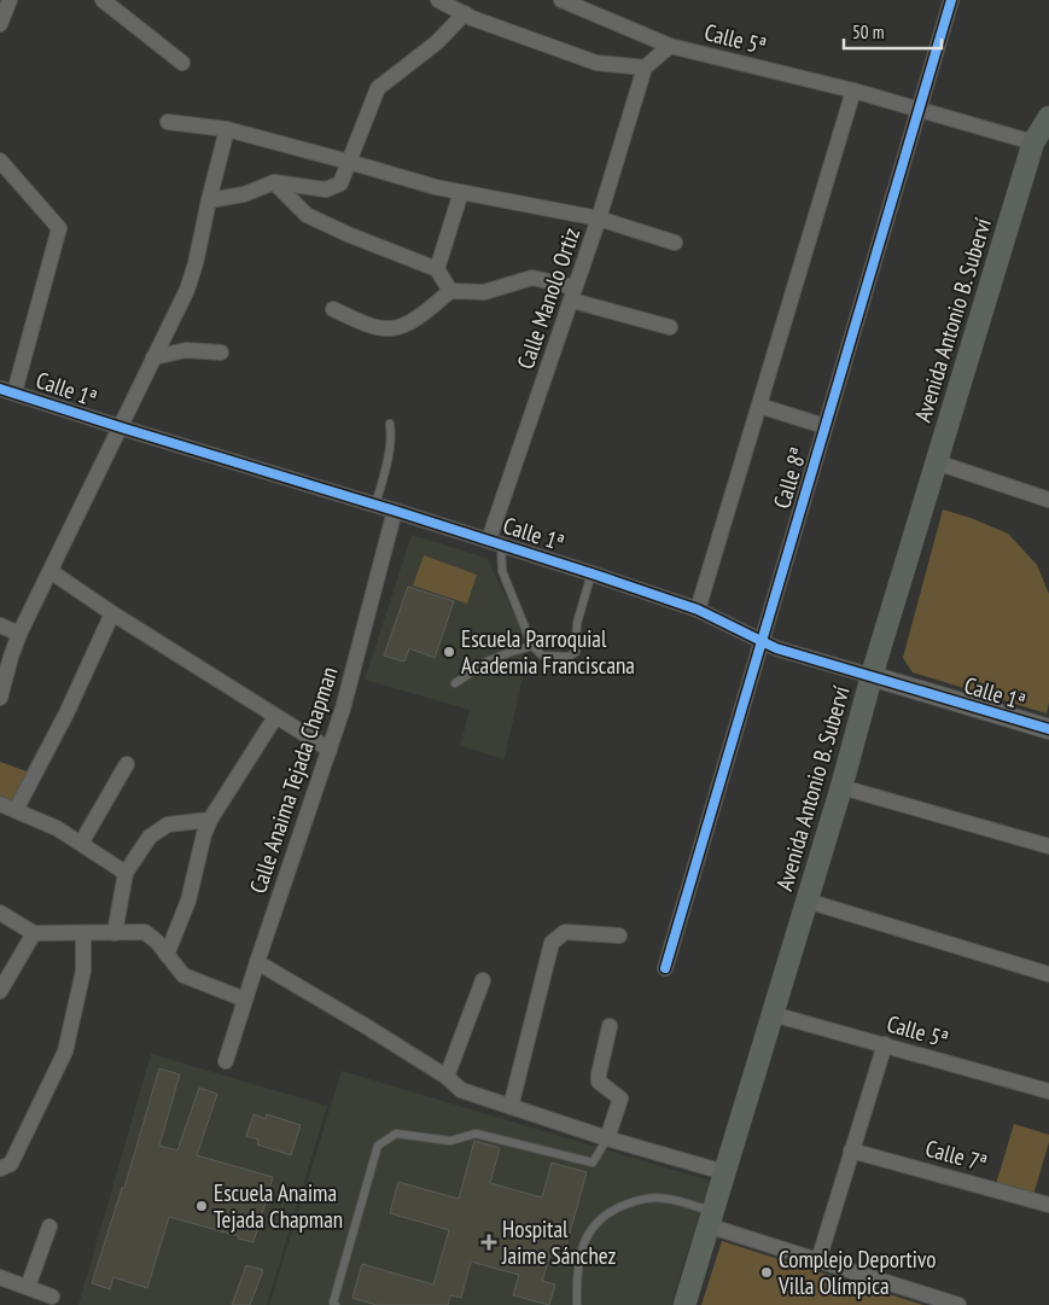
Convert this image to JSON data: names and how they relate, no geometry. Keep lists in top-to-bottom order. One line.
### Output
{"streets":{"main road":["Avenida Antonio B. Suberví"],"street":["Calle 5ª","Calle Manolo Ortiz","Calle 1ª","Calle 8ª","Calle Anaima Tejada Chapman","Calle 7ª"]},"crossings":[["Calle 5ª","Calle Manolo Ortiz"],["Calle 5ª","Avenida Antonio B. Suberví"],["Calle 5ª","Calle 8ª"],["Calle Manolo Ortiz","Calle 1ª"],["Avenida Antonio B. Suberví","Calle 1ª"],["Calle 1ª","Calle 8ª"],["Calle 1ª","Calle Anaima Tejada Chapman"]],"places":{"other":["Escuela Parroquial Academia Franciscana","Escuela Anaima Tejada Chapman","Complejo Deportivo Villa Olímpica"],"health":["Hospital Jaime Sánchez"]},"scale_bar":"50 m"}
